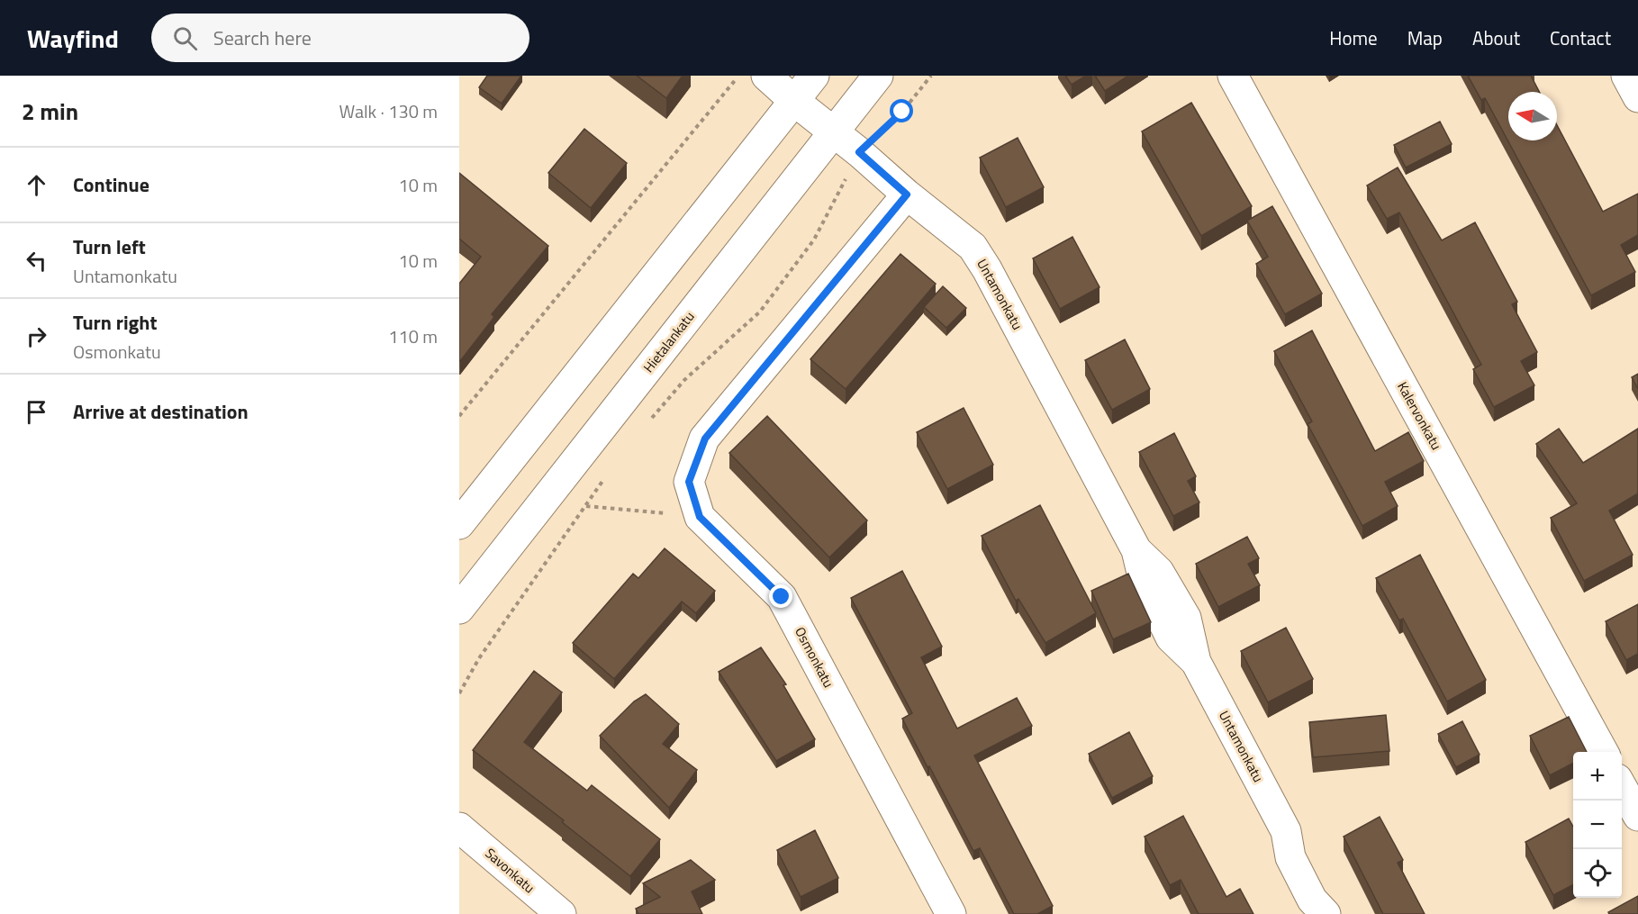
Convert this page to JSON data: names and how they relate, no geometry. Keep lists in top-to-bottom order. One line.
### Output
{"streets":{"street":["Untamonkatu","Hietalankatu","Kalervonkatu","Osmonkatu","Savonkatu"]},"crossings":[["Untamonkatu","Hietalankatu"],["Untamonkatu","Osmonkatu"]],"north":"left","page":{"header":"Wayfind","search":"Search here","nav":["Home","Map","About","Contact"],"heading":["2 min","Walk · 130 m"],"list":[["Continue","10 m"],["Turn left","Untamonkatu","10 m"],["Turn right","Osmonkatu","110 m"],"Arrive at destination"],"map_buttons":["+","−"]}}
